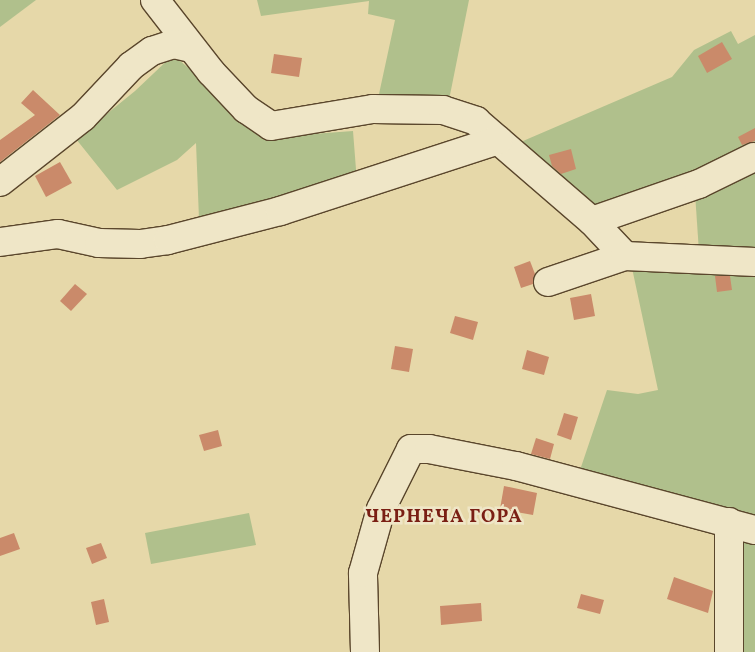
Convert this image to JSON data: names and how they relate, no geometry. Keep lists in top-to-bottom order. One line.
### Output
{"districts":["ЧЕРНЕЧА ГОРА"]}
